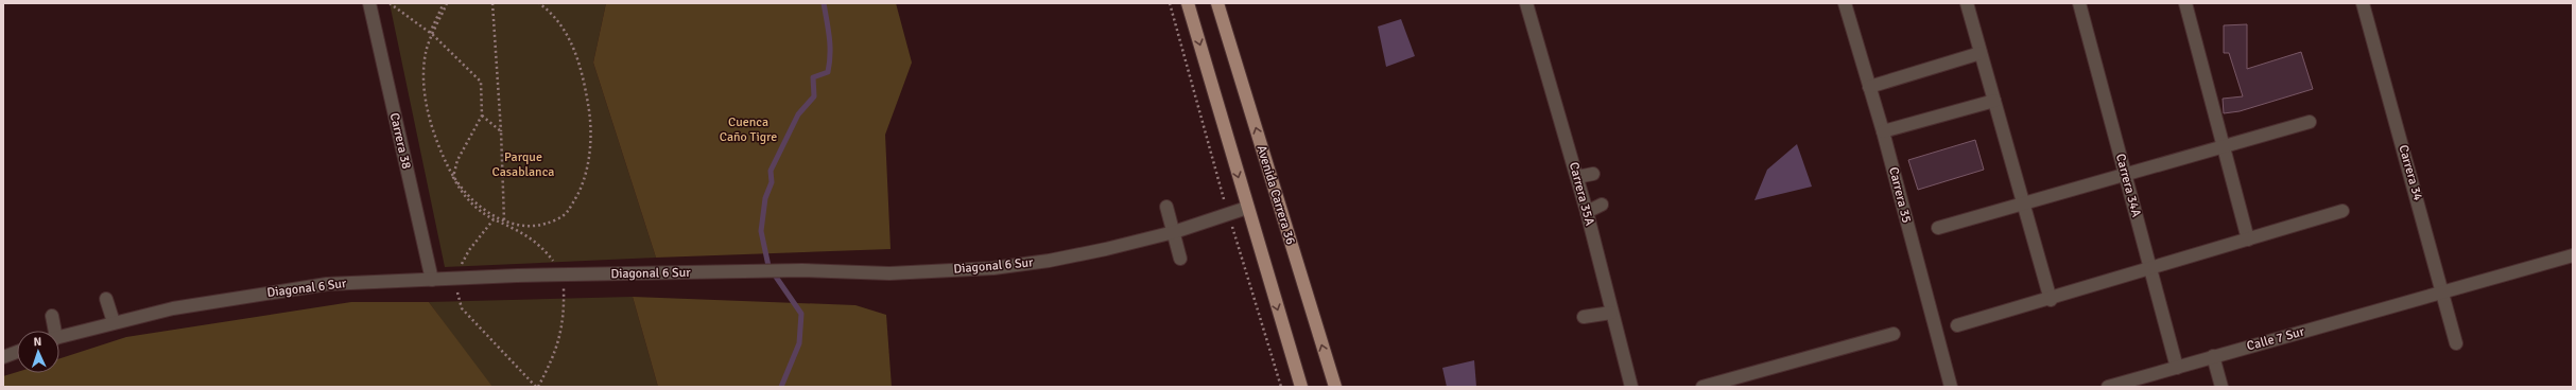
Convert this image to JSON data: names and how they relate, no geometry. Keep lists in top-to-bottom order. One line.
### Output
{"streets":{"main road":["Avenida Carrera 36"],"street":["Carrera 38","Carrera 34","Carrera 34A","Carrera 35A","Carrera 35","Diagonal 6 Sur","Calle 7 Sur"]},"crossings":[["Carrera 38","Diagonal 6 Sur"],["Carrera 34","Calle 7 Sur"],["Carrera 34A","Calle 7 Sur"]],"parks":["Cuenca Caño Tigre","Parque Casablanca"],"north":"top"}
